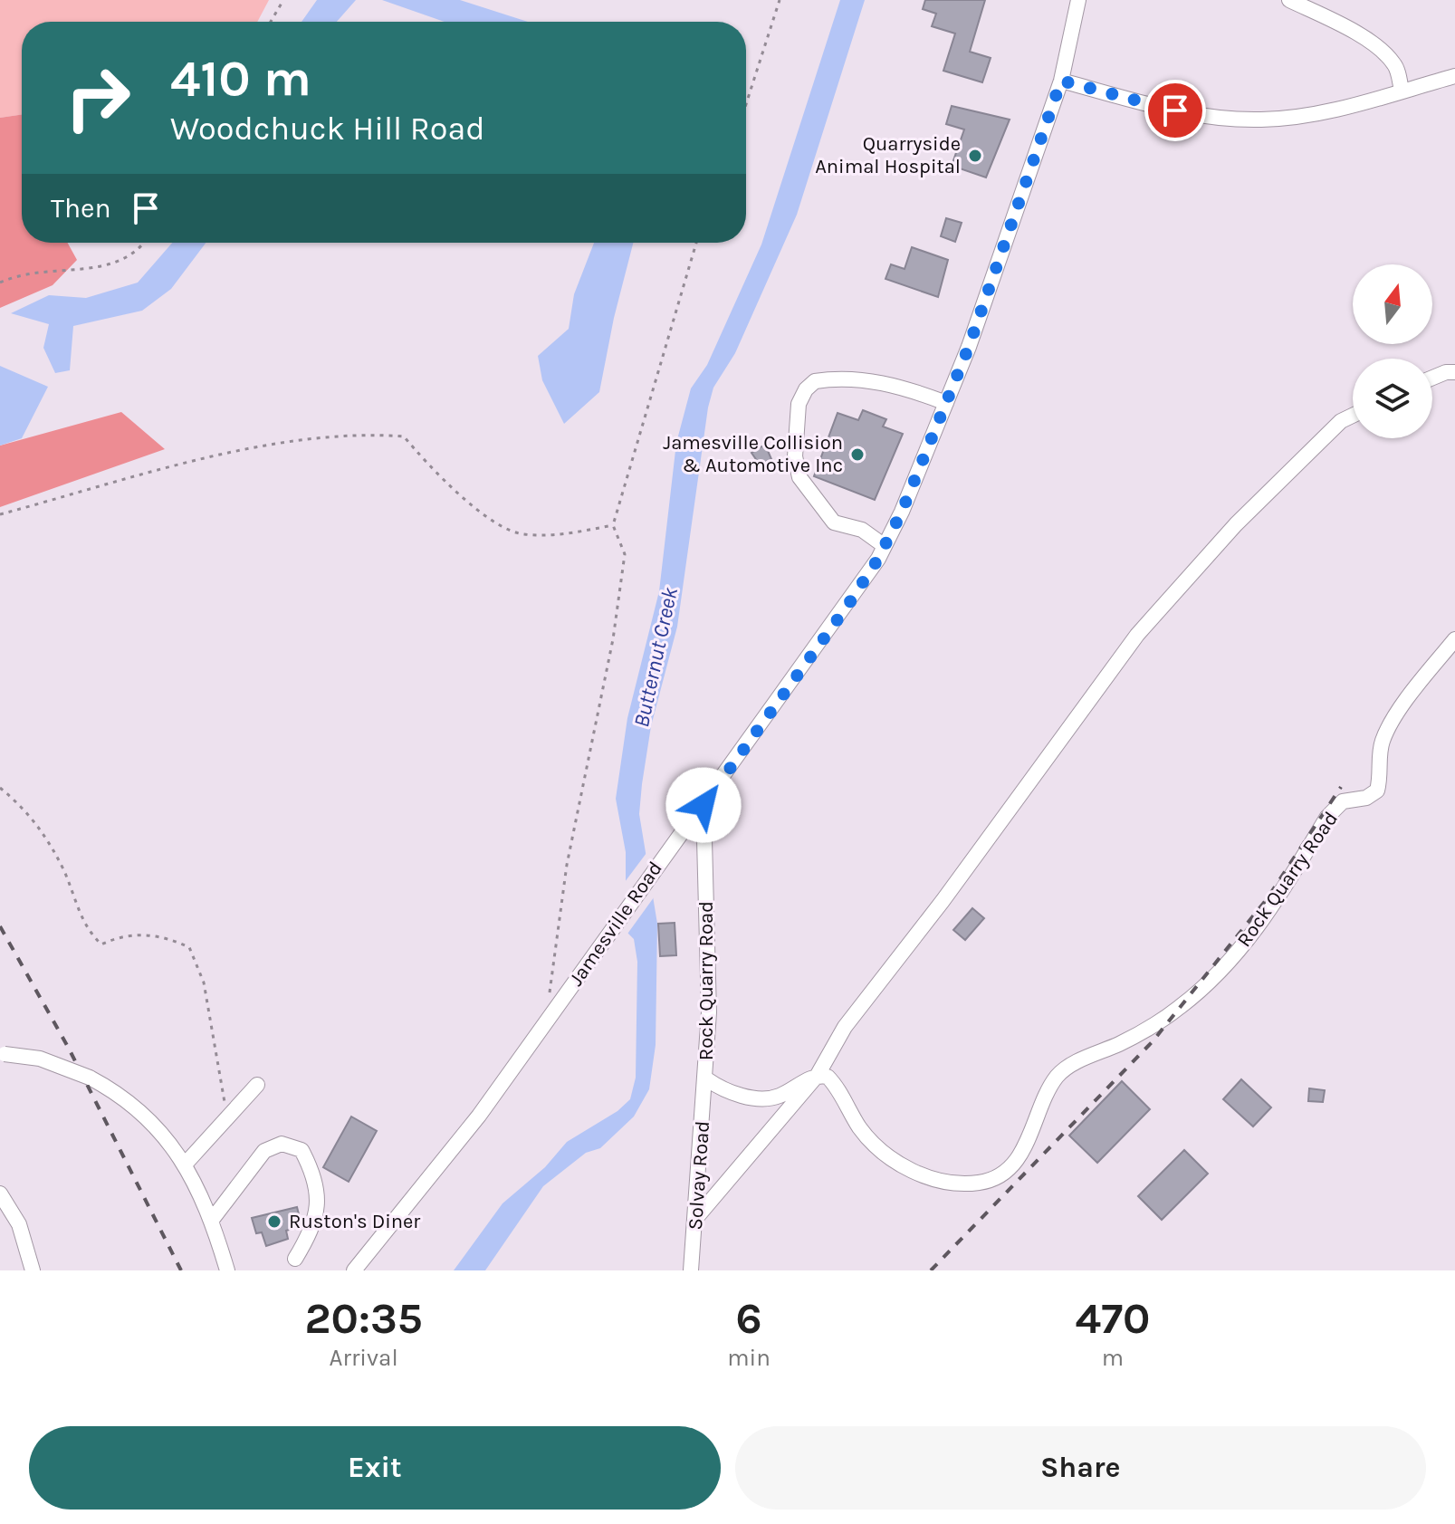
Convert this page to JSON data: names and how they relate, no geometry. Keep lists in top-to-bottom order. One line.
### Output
{"streets":{"street":["Rock Quarry Road","Jamesville Road","Solvay Road"]},"crossings":[["Rock Quarry Road","Jamesville Road"],["Rock Quarry Road","Solvay Road"]],"water":["Butternut Creek"],"places":["Quarryside Animal Hospital","Jamesville Collision & Automotive Inc","Ruston's Diner"],"north":"top","page":{"turn":["410 m","Woodchuck Hill Road"],"then":"Then","eta":["20:35","Arrival","6","min","470","m"],"buttons":["Exit","Share"]}}
